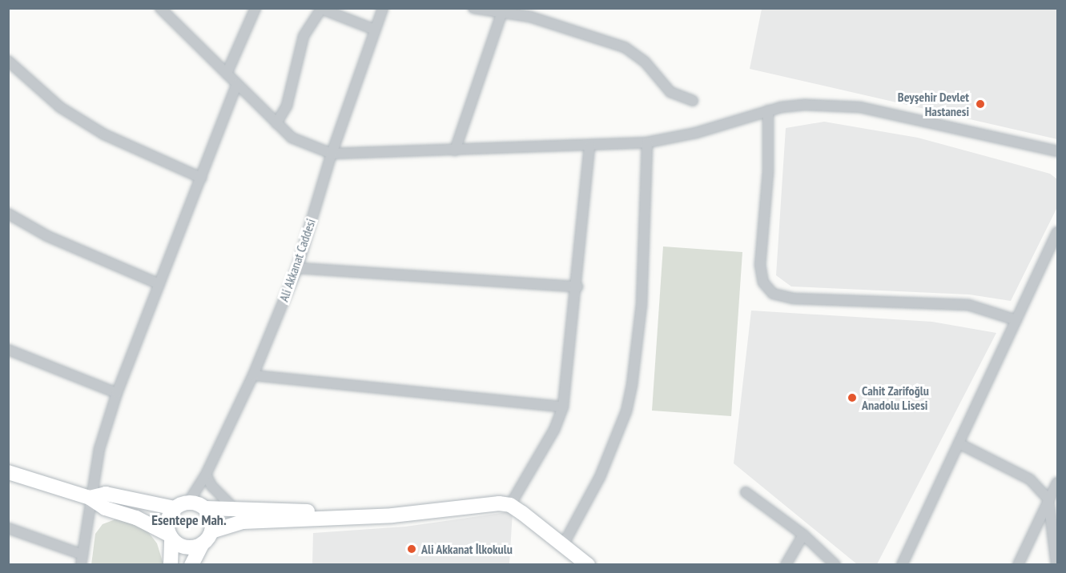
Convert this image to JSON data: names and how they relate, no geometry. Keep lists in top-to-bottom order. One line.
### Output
{"streets":{"street":["Ali Akkanat Caddesi"]},"districts":["Esentepe Mah."],"places":["Beyşehir Devlet Hastanesi","Cahit Zarifoğlu Anadolu Lisesi","Ali Akkanat İlkokulu"]}
